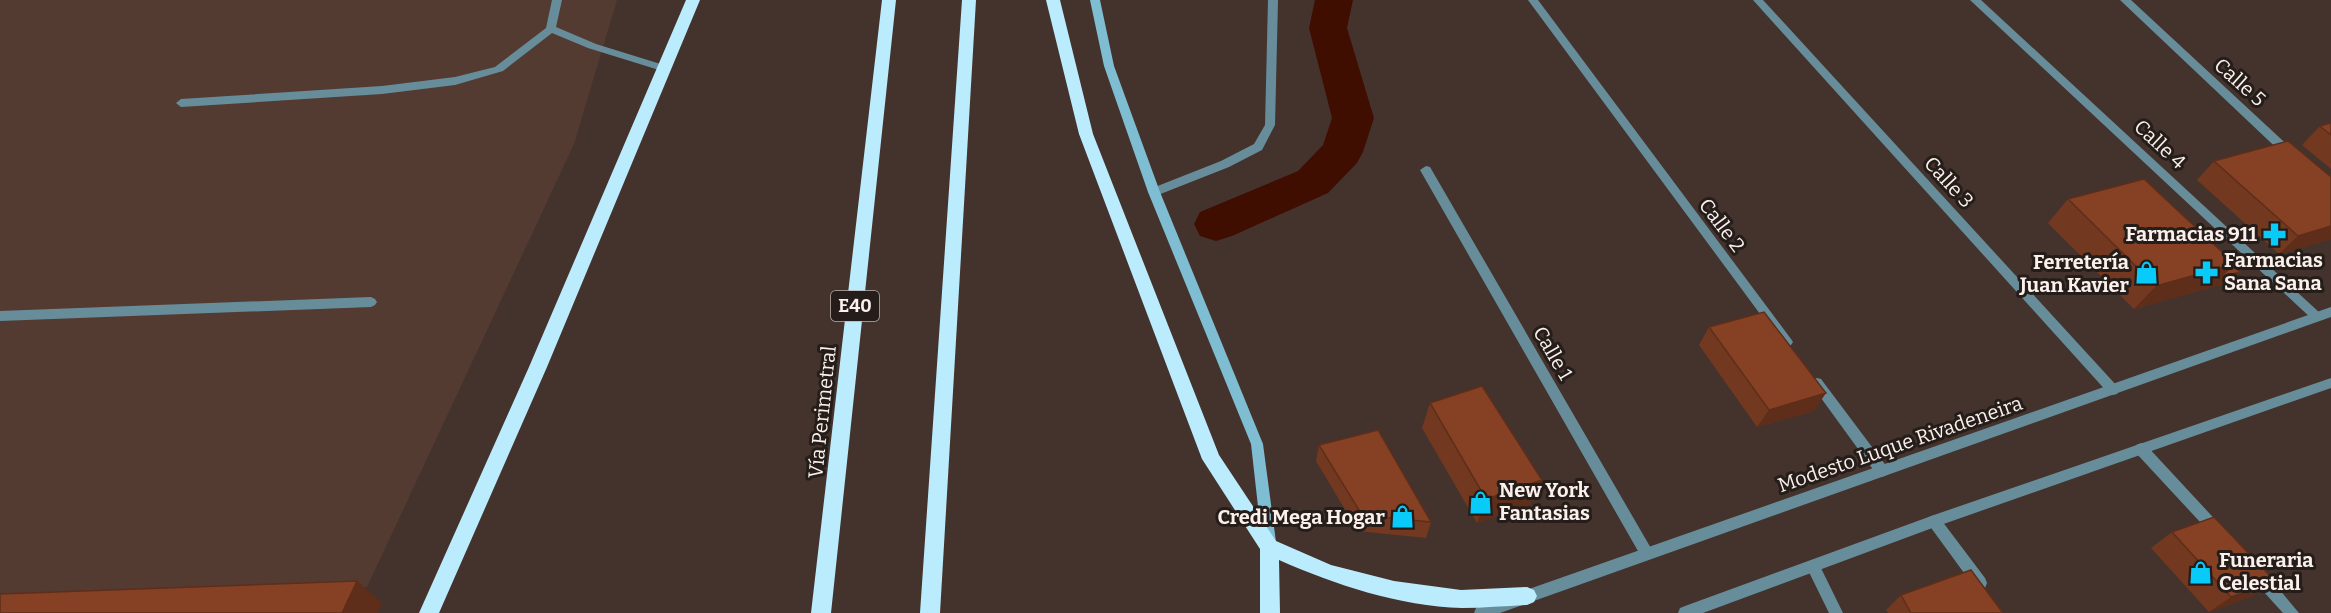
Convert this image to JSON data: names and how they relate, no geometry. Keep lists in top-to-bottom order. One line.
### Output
{"streets":{"highway":["E40","Vía Perimetral"],"street":["Calle 5","Calle 4","Calle 3","Calle 2","Calle 1","Modesto Luque Rivadeneira"]},"crossings":[["Calle 4","Modesto Luque Rivadeneira"],["Calle 3","Modesto Luque Rivadeneira"],["Calle 1","Modesto Luque Rivadeneira"]],"places":{"pharmacy":["Farmacias 911","Farmacias Sana Sana"],"shop":["Ferretería Juan Kavier","New York Fantasias","Credi Mega Hogar","Funeraria Celestial"]}}
